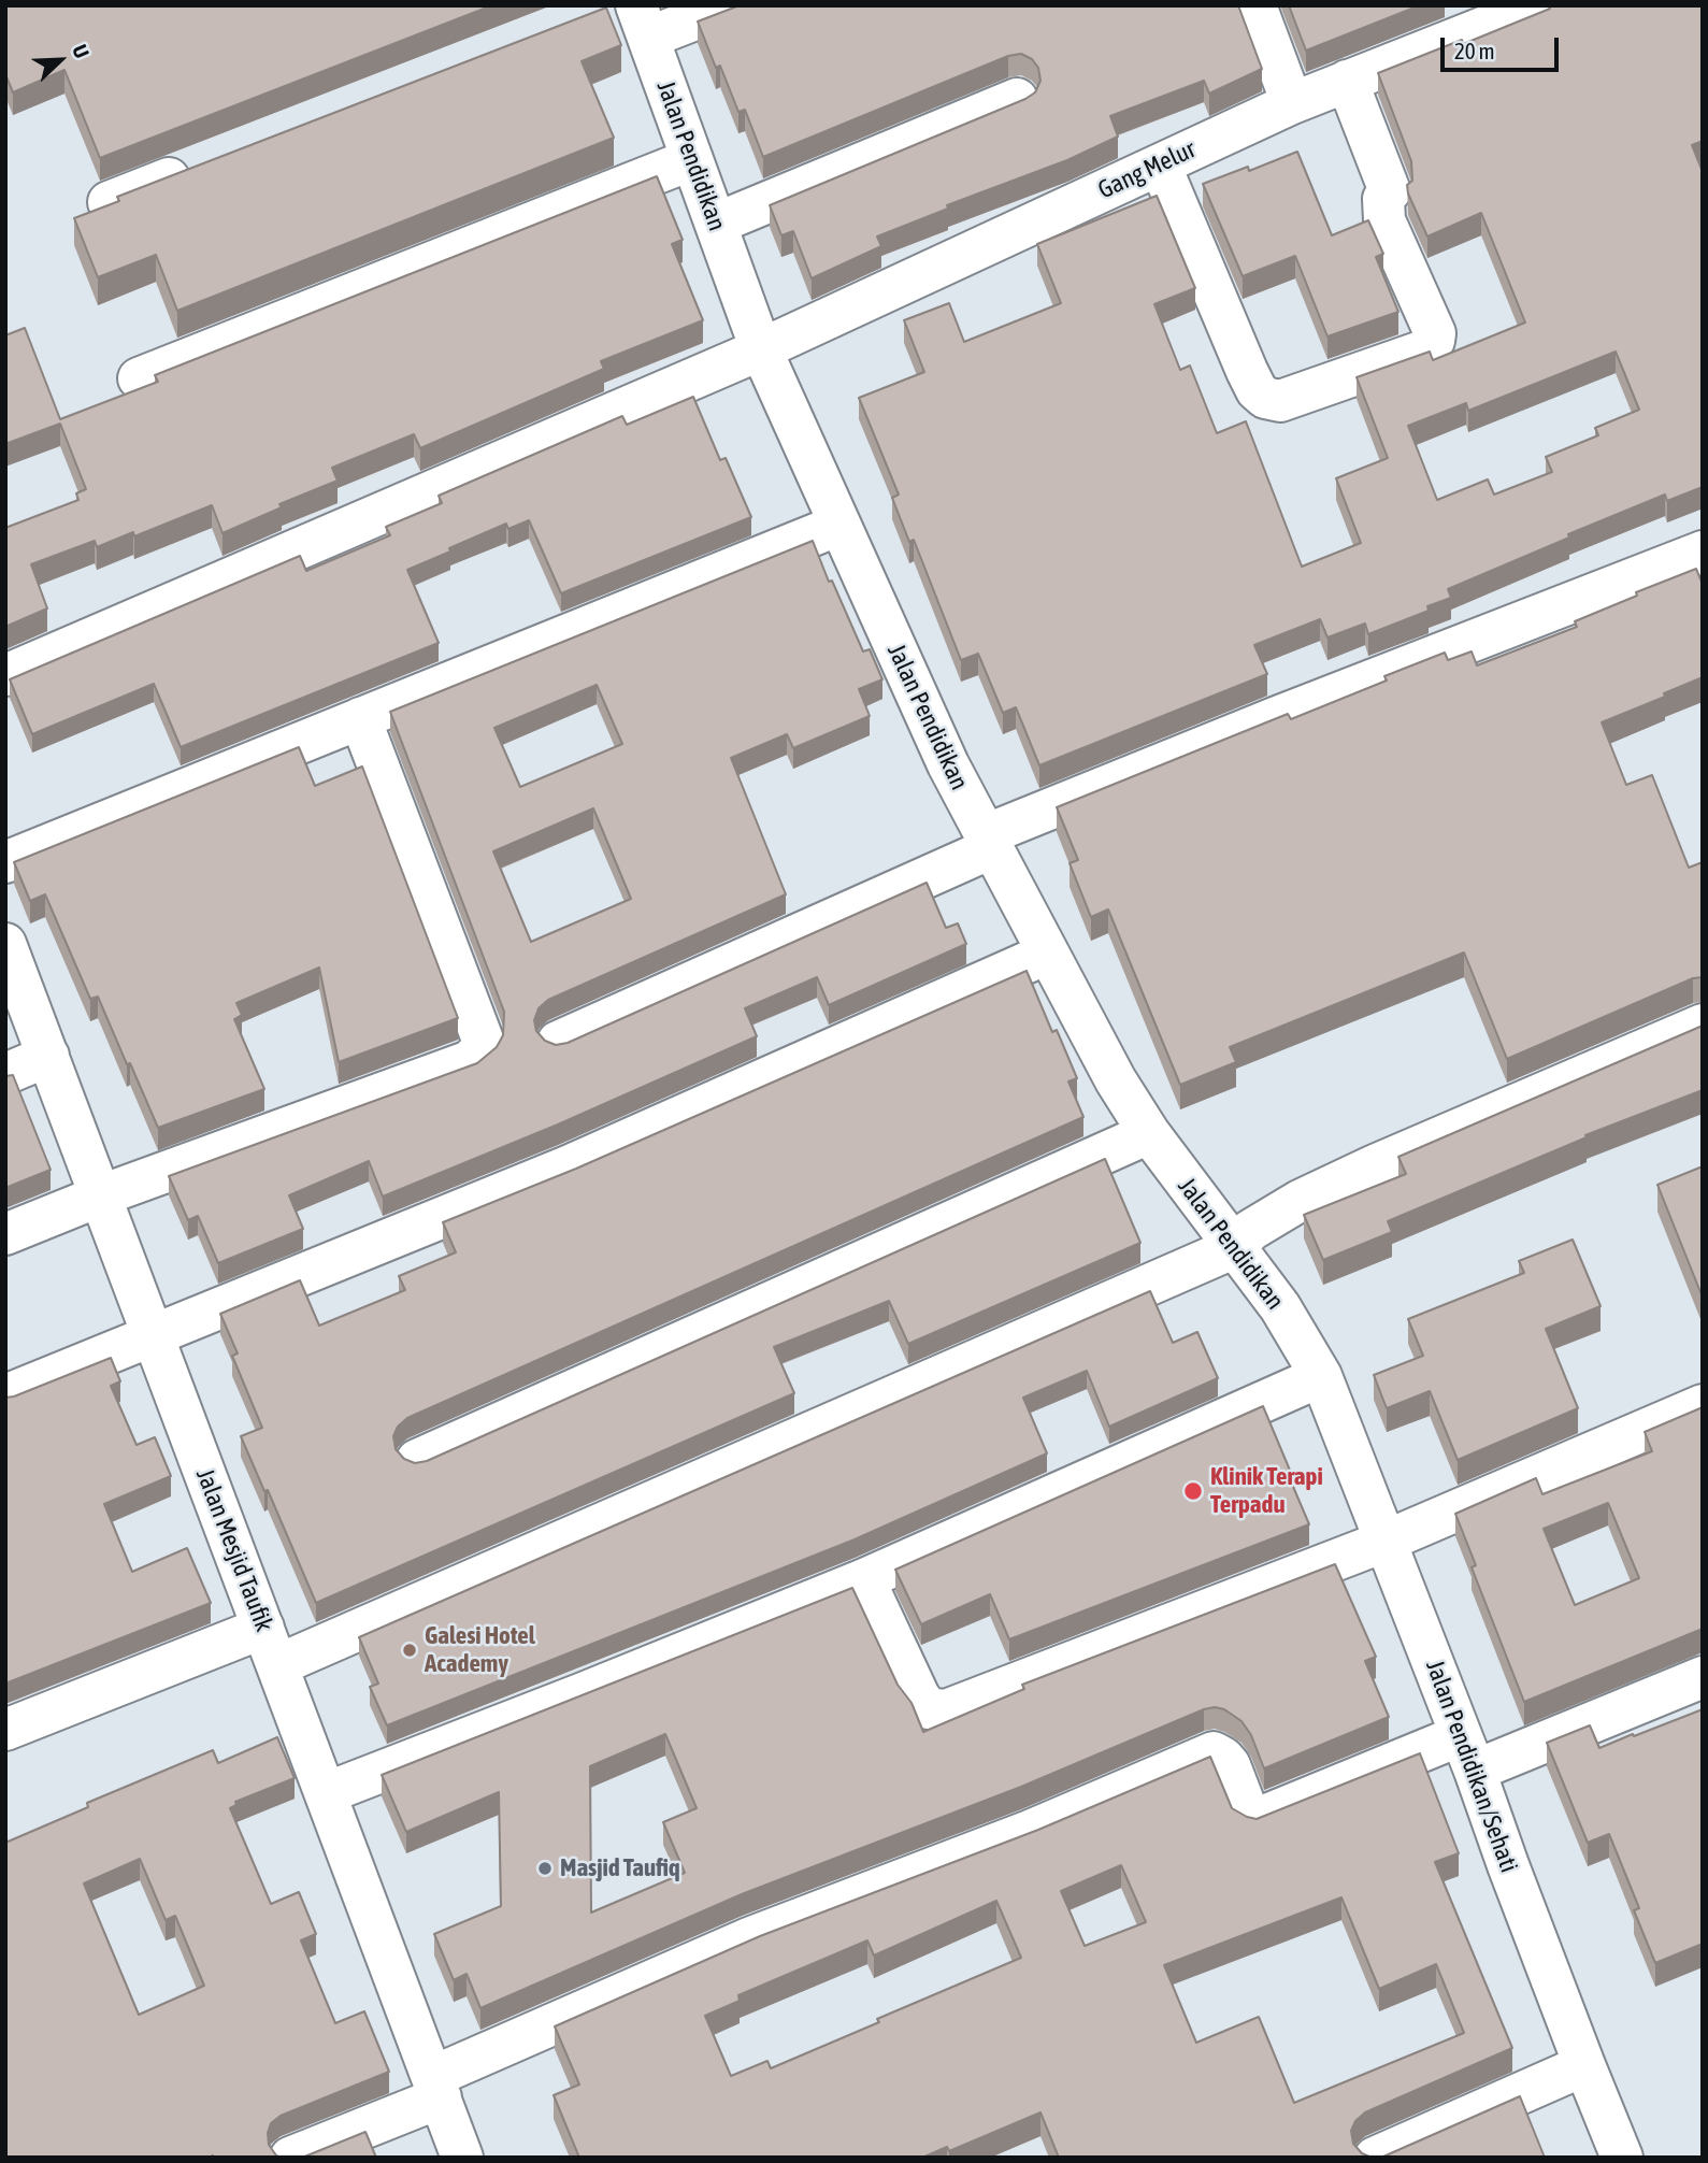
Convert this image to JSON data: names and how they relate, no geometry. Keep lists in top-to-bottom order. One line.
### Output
{"streets":{"street":["Jalan Pendidikan","Gang Melur","Jalan Mesjid Taufik","Jalan Pendidikan/Sehati"]},"crossings":[["Jalan Pendidikan","Gang Melur"],["Jalan Pendidikan","Jalan Pendidikan/Sehati"]],"places":["Klinik Terapi Terpadu","Galesi Hotel Academy","Masjid Taufiq"],"scale_bar":"20 m","north":"top right"}
